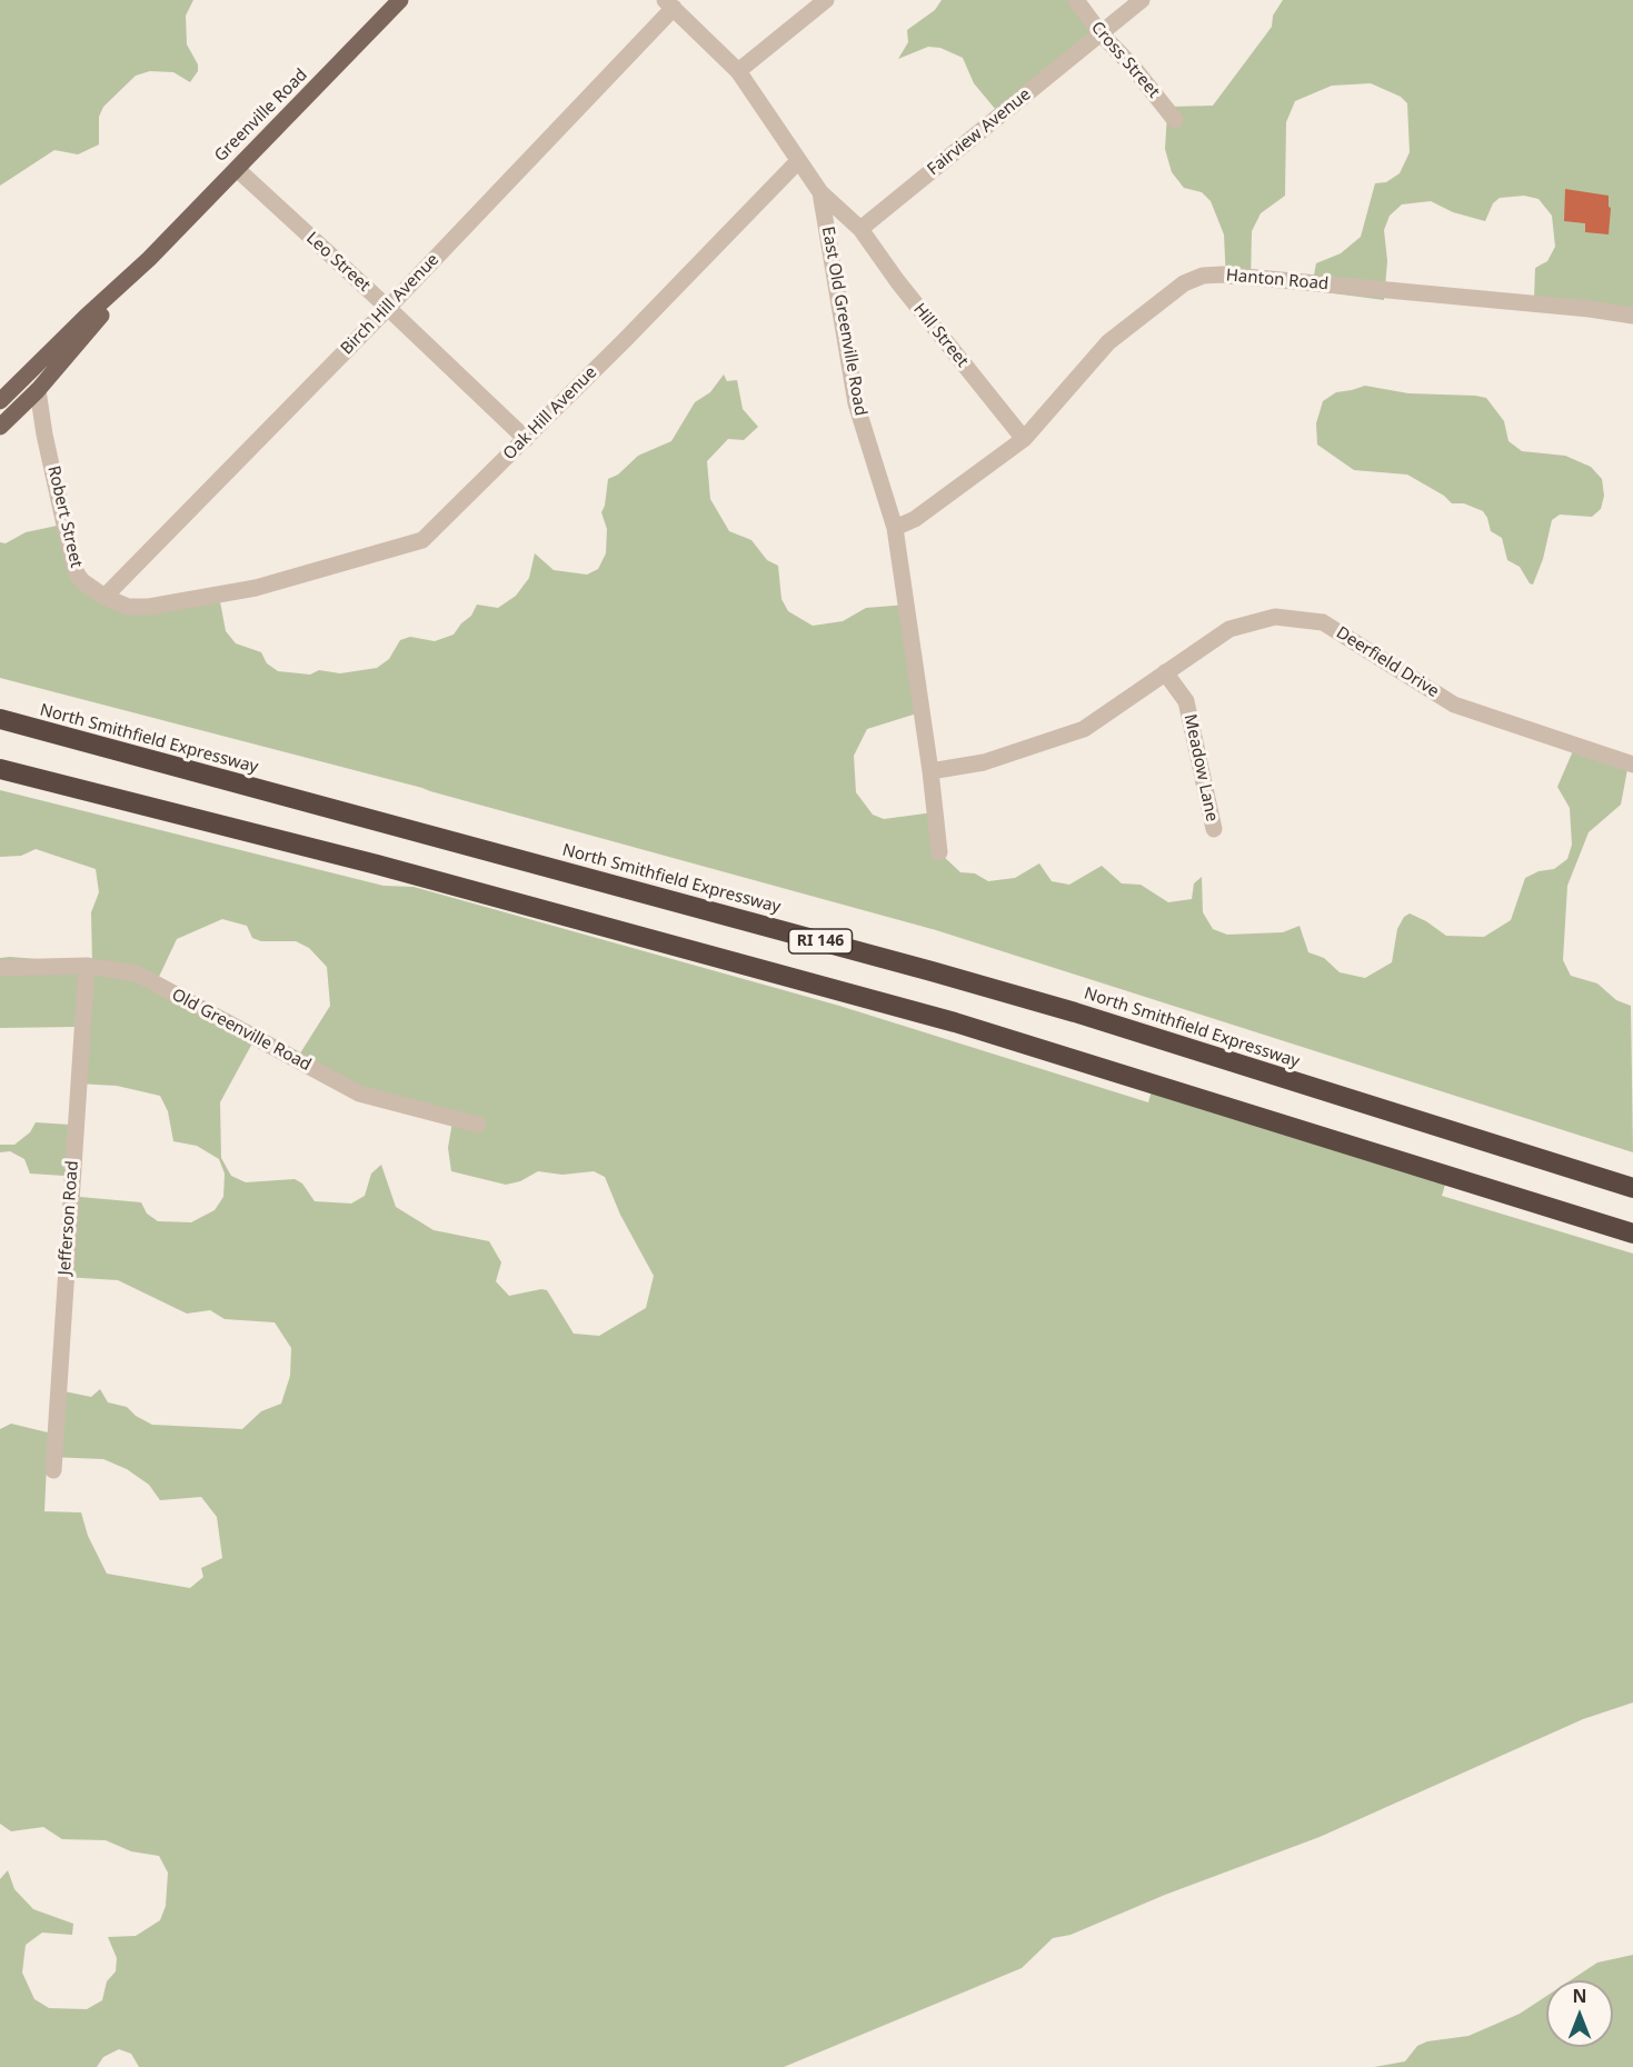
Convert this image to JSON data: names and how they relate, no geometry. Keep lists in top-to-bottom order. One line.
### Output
{"streets":{"highway":["North Smithfield Expressway","RI 146"],"main road":["Greenville Road"],"street":["Cross Street","Fairview Avenue","Leo Street","Hanton Road","Birch Hill Avenue","East Old Greenville Road","Hill Street","Oak Hill Avenue","Robert Street","Deerfield Drive","Meadow Lane","Old Greenville Road","Jefferson Road"]},"crossings":[["Cross Street","Fairview Avenue"],["Greenville Road","Leo Street"],["Greenville Road","Robert Street"],["Fairview Avenue","Hill Street"],["Leo Street","Birch Hill Avenue"],["Leo Street","Oak Hill Avenue"],["Hanton Road","East Old Greenville Road"],["Hanton Road","Hill Street"],["Birch Hill Avenue","East Old Greenville Road"],["Birch Hill Avenue","Robert Street"],["East Old Greenville Road","Oak Hill Avenue"],["East Old Greenville Road","Deerfield Drive"],["Oak Hill Avenue","Robert Street"],["Deerfield Drive","Meadow Lane"],["Old Greenville Road","Jefferson Road"]],"north":"top"}
